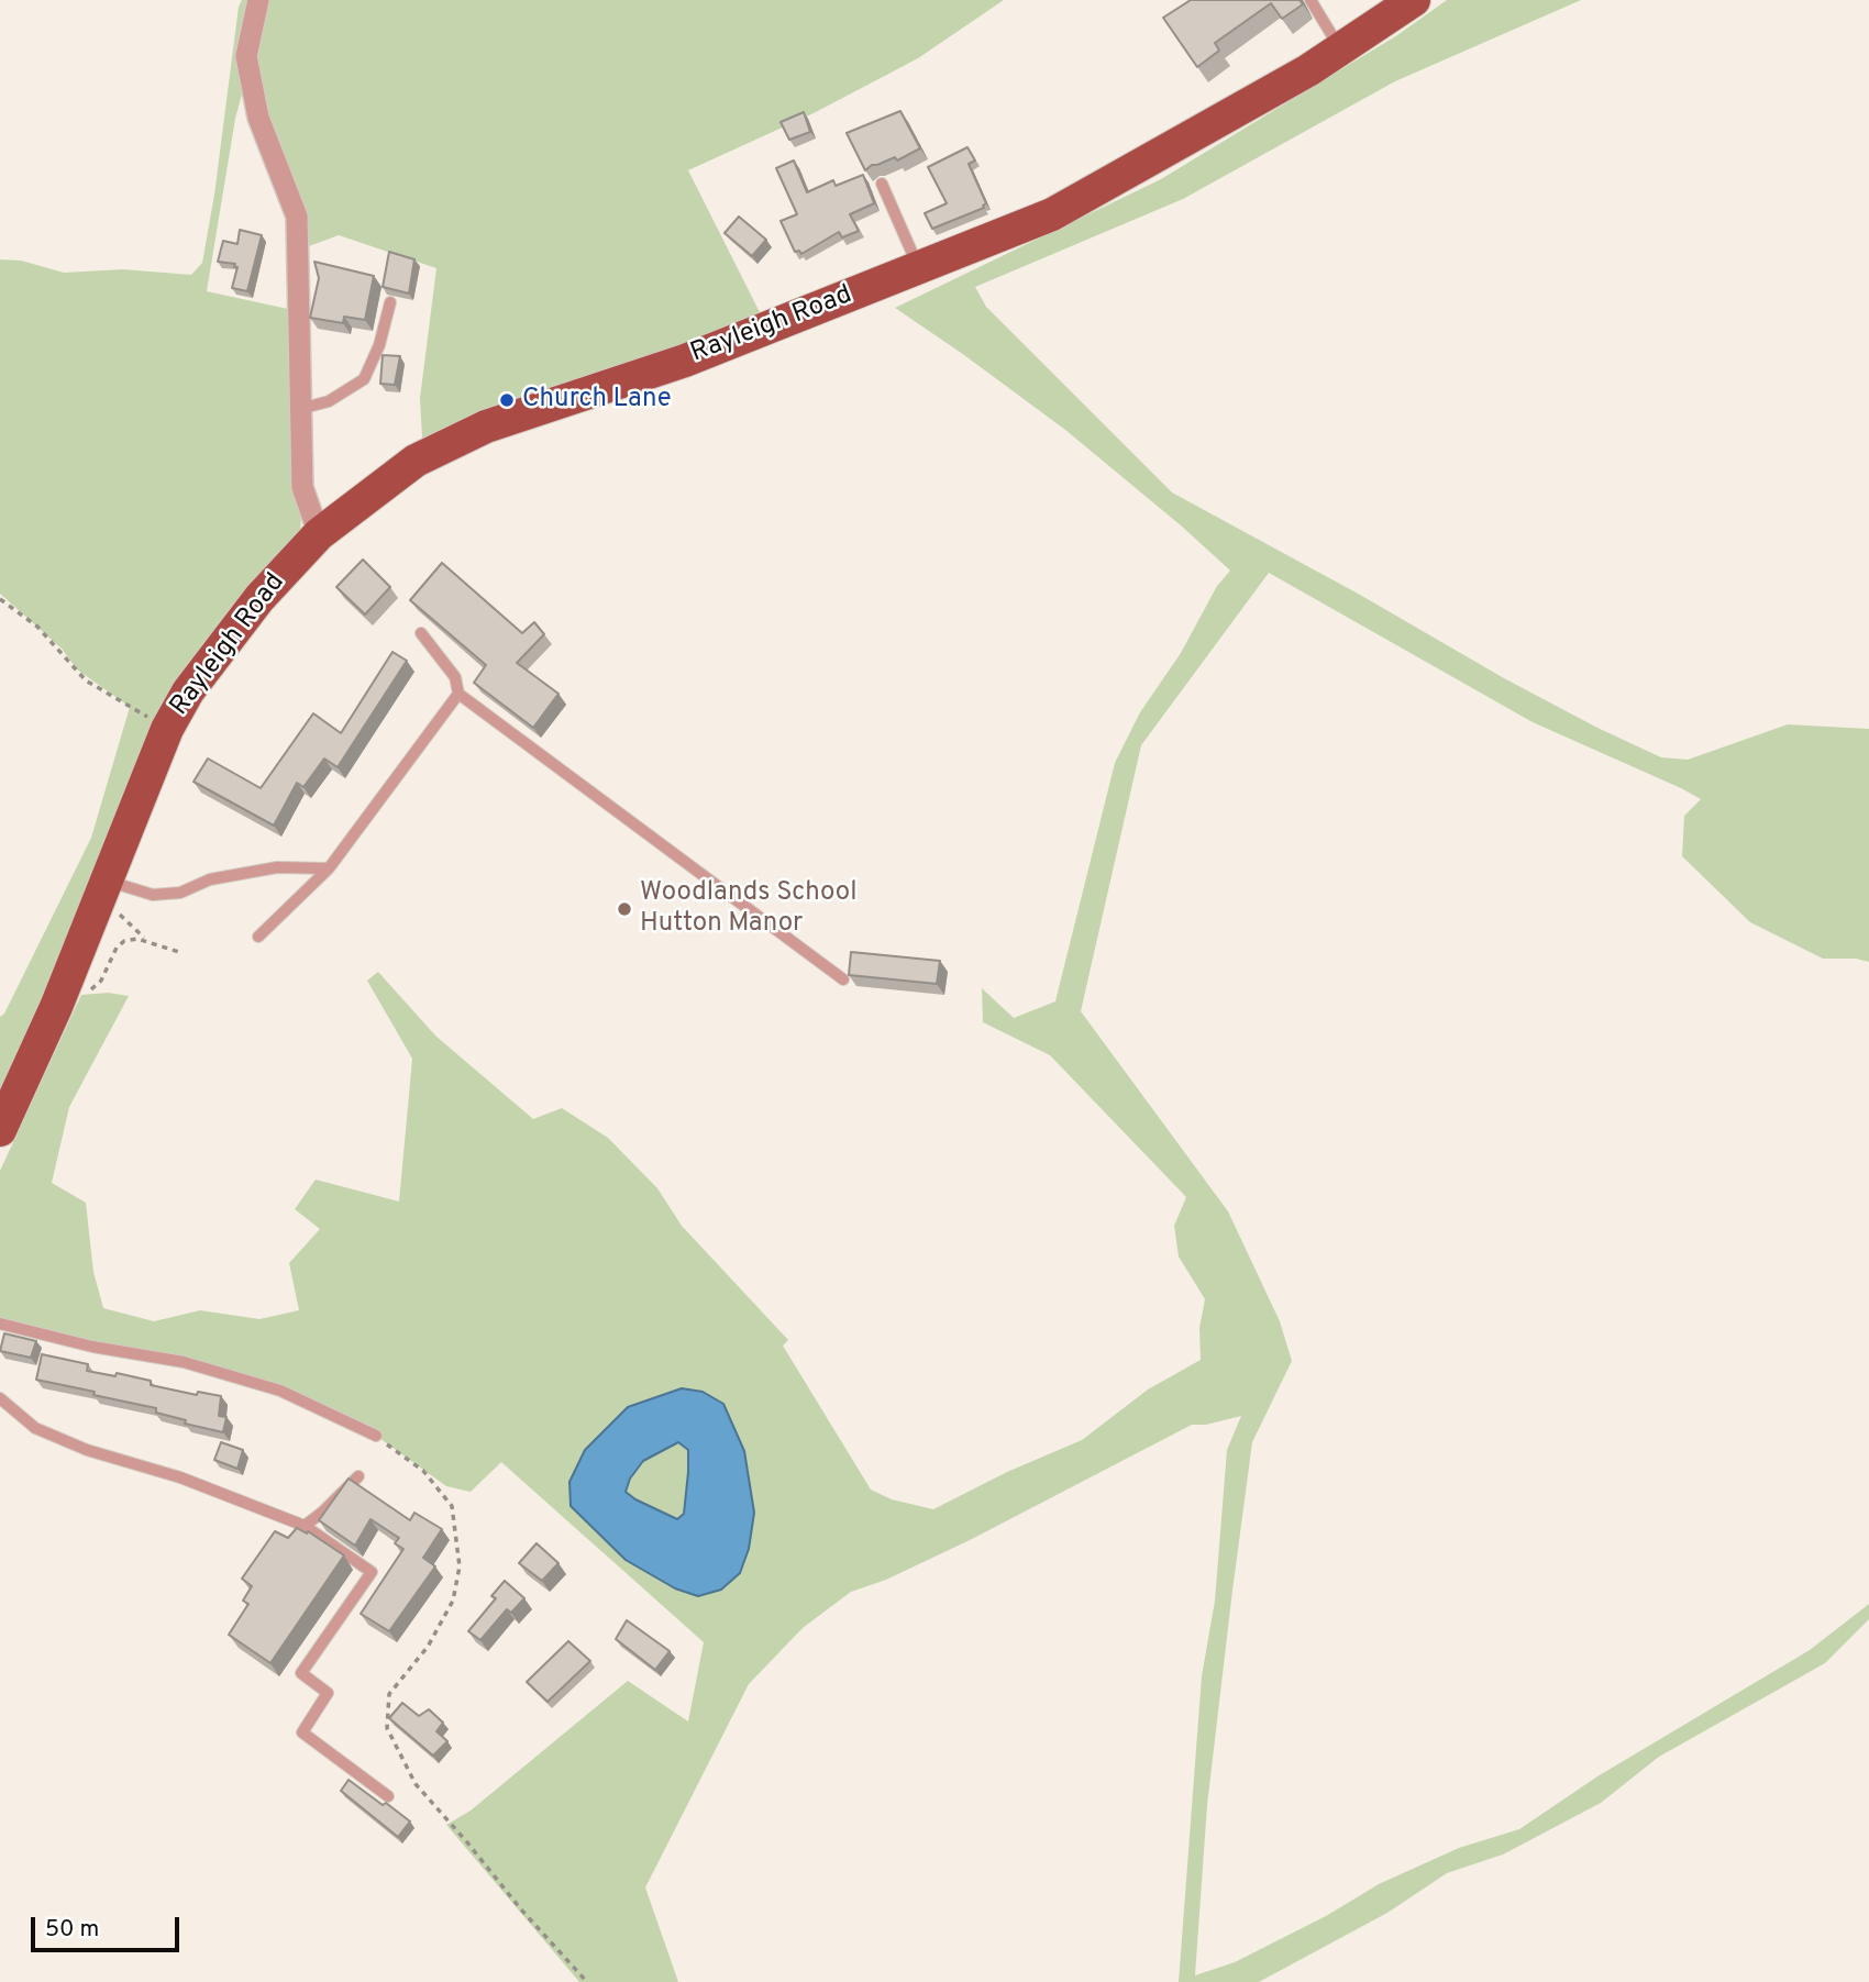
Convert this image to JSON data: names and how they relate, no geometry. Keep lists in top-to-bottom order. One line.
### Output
{"streets":{"main road":["Rayleigh Road"]},"places":["Church Lane","Woodlands School Hutton Manor"],"scale_bar":"50 m"}
